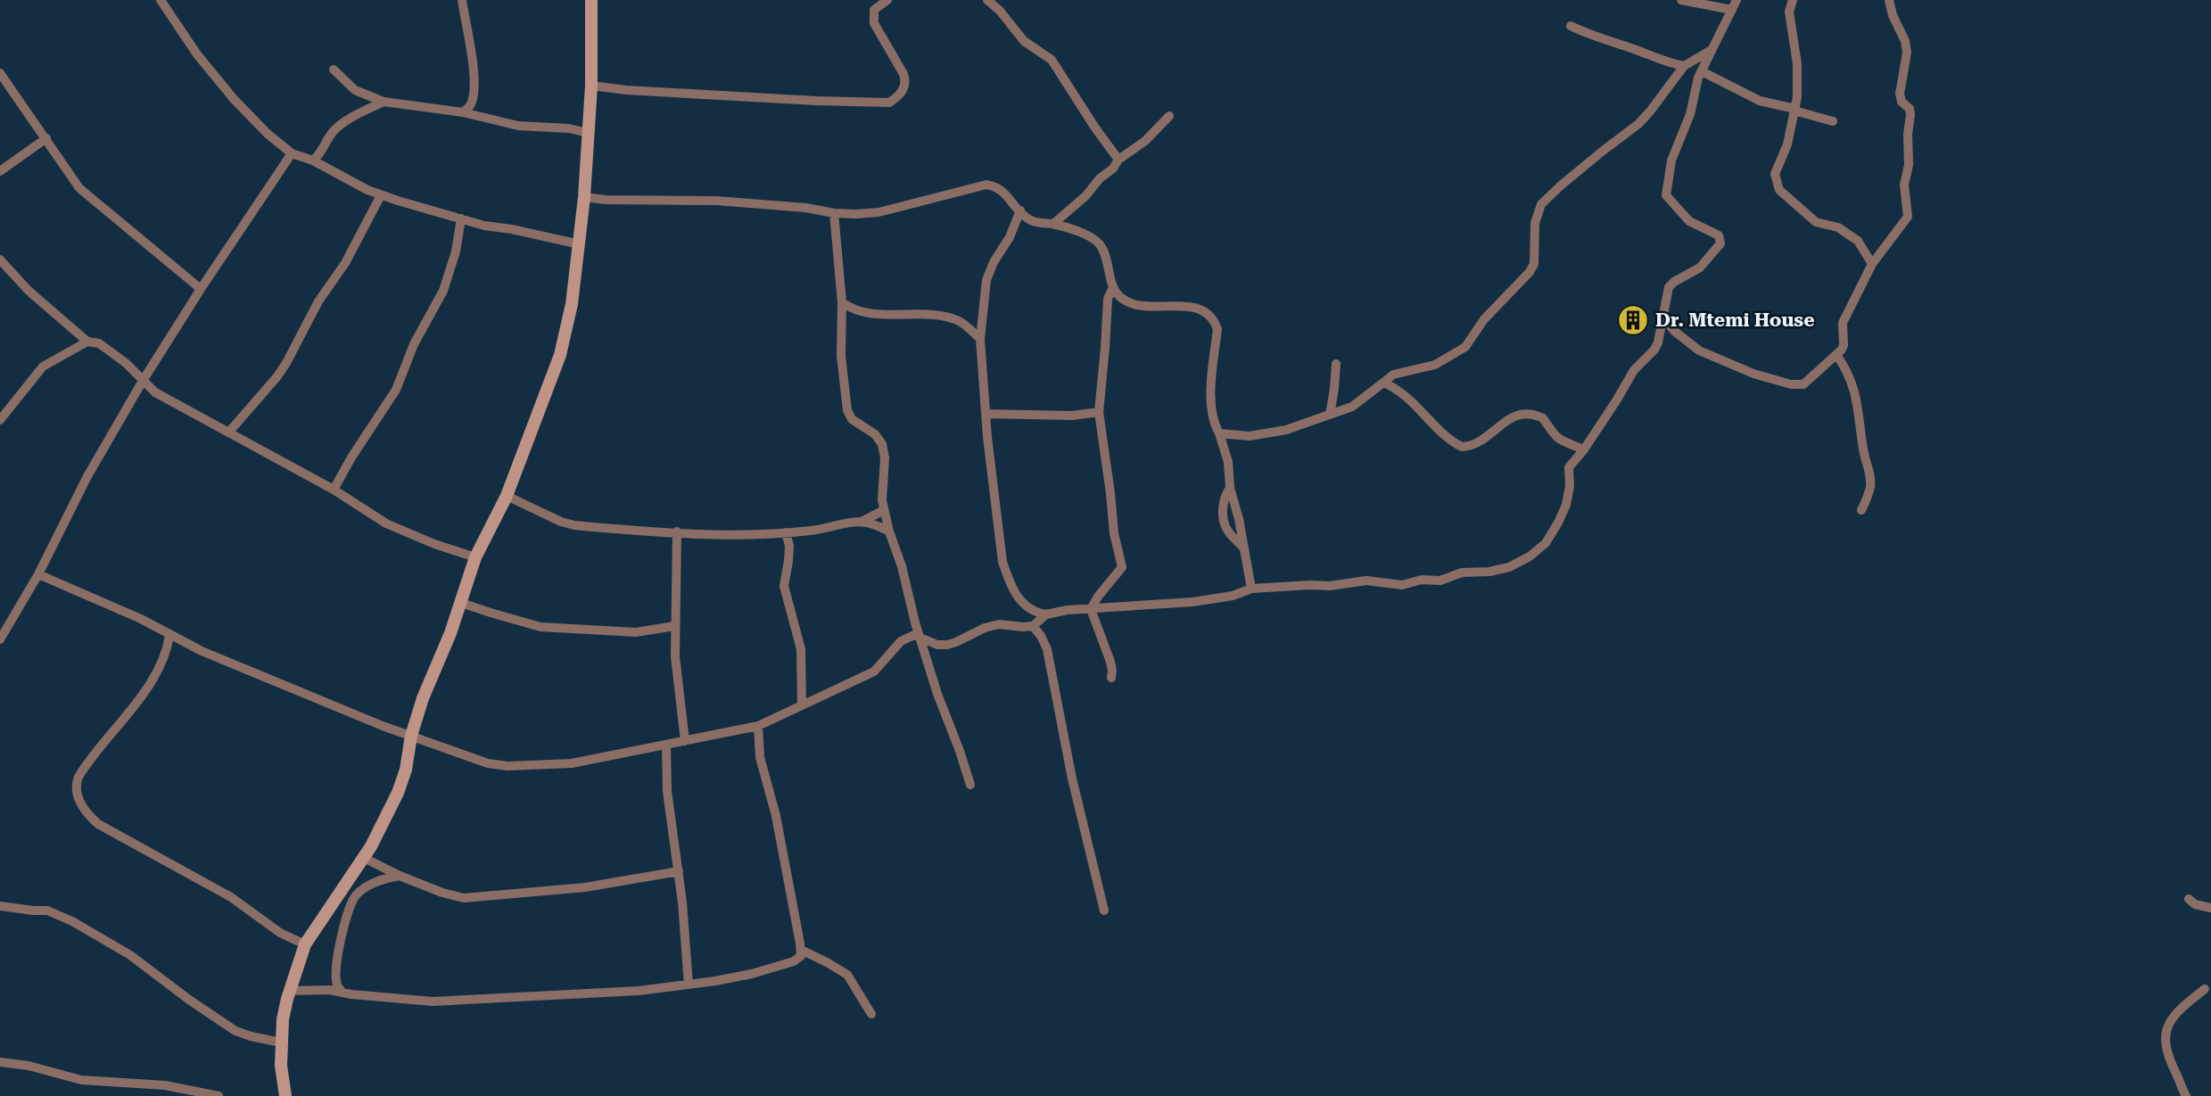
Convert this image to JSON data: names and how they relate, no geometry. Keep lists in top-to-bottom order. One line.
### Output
{"places":{"building":["Dr. Mtemi House"]}}
